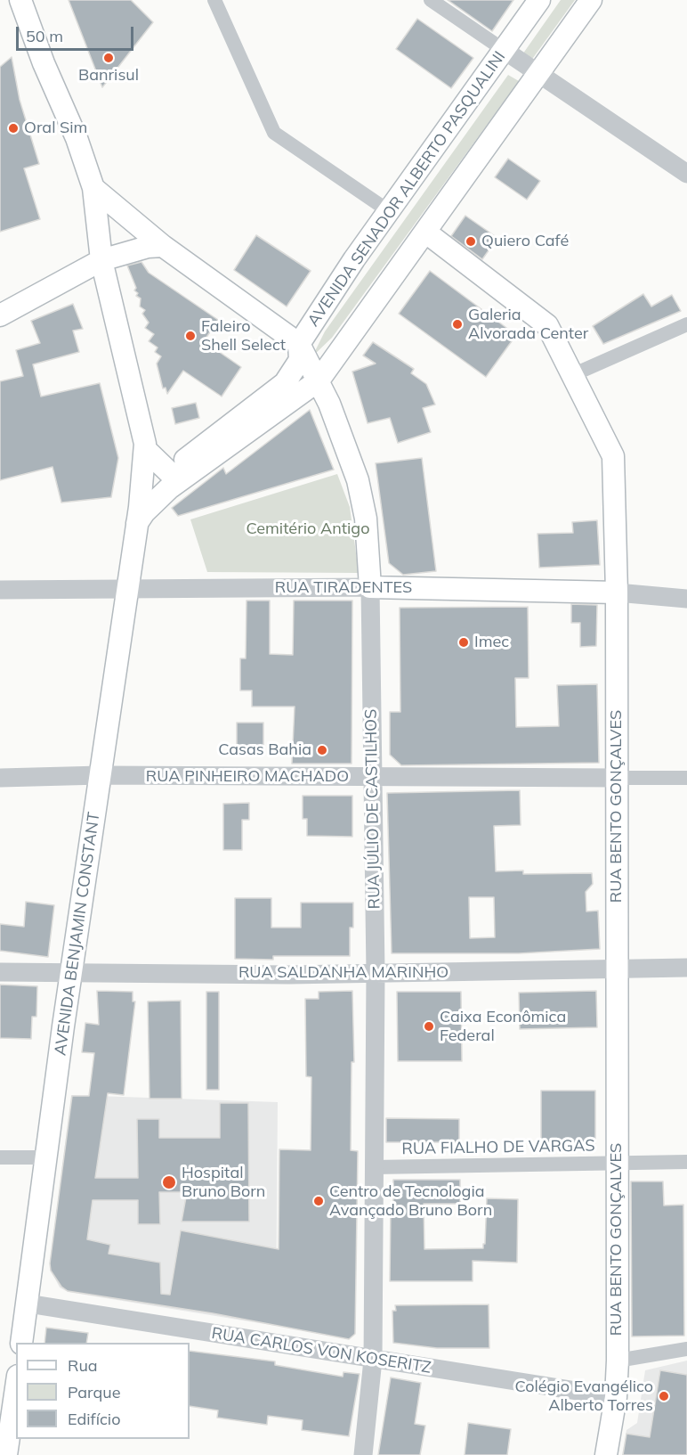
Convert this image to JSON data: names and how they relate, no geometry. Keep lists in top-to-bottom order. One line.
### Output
{"streets":{"main road":["AVENIDA SENADOR ALBERTO PASQUALINI","RUA TIRADENTES","RUA BENTO GONÇALVES","RUA JÚLIO DE CASTILHOS","AVENIDA BENJAMIN CONSTANT"],"street":["RUA PINHEIRO MACHADO","RUA SALDANHA MARINHO","RUA FIALHO DE VARGAS","RUA CARLOS VON KOSERITZ"]},"crossings":[["AVENIDA SENADOR ALBERTO PASQUALINI","RUA BENTO GONÇALVES"],["AVENIDA SENADOR ALBERTO PASQUALINI","RUA JÚLIO DE CASTILHOS"],["AVENIDA SENADOR ALBERTO PASQUALINI","AVENIDA BENJAMIN CONSTANT"],["RUA TIRADENTES","RUA BENTO GONÇALVES"],["RUA TIRADENTES","RUA JÚLIO DE CASTILHOS"],["RUA TIRADENTES","AVENIDA BENJAMIN CONSTANT"],["RUA PINHEIRO MACHADO","RUA BENTO GONÇALVES"],["RUA PINHEIRO MACHADO","RUA JÚLIO DE CASTILHOS"],["RUA PINHEIRO MACHADO","AVENIDA BENJAMIN CONSTANT"],["RUA BENTO GONÇALVES","RUA SALDANHA MARINHO"],["RUA BENTO GONÇALVES","RUA FIALHO DE VARGAS"],["RUA BENTO GONÇALVES","RUA CARLOS VON KOSERITZ"],["RUA JÚLIO DE CASTILHOS","AVENIDA BENJAMIN CONSTANT"],["RUA JÚLIO DE CASTILHOS","RUA SALDANHA MARINHO"],["RUA JÚLIO DE CASTILHOS","RUA FIALHO DE VARGAS"],["RUA JÚLIO DE CASTILHOS","RUA CARLOS VON KOSERITZ"],["AVENIDA BENJAMIN CONSTANT","RUA SALDANHA MARINHO"],["AVENIDA BENJAMIN CONSTANT","RUA CARLOS VON KOSERITZ"]],"parks":["Cemitério Antigo"],"places":["Banrisul","Oral Sim","Quiero Café","Galeria Alvorada Center","Faleiro Shell Select","Imec","Casas Bahia","Caixa Econômica Federal","Hospital Bruno Born","Centro de Tecnologia Avançado Bruno Born","Colégio Evangélico Alberto Torres"],"legend":["Rua","Parque","Edifício"],"scale_bar":"50 m"}
